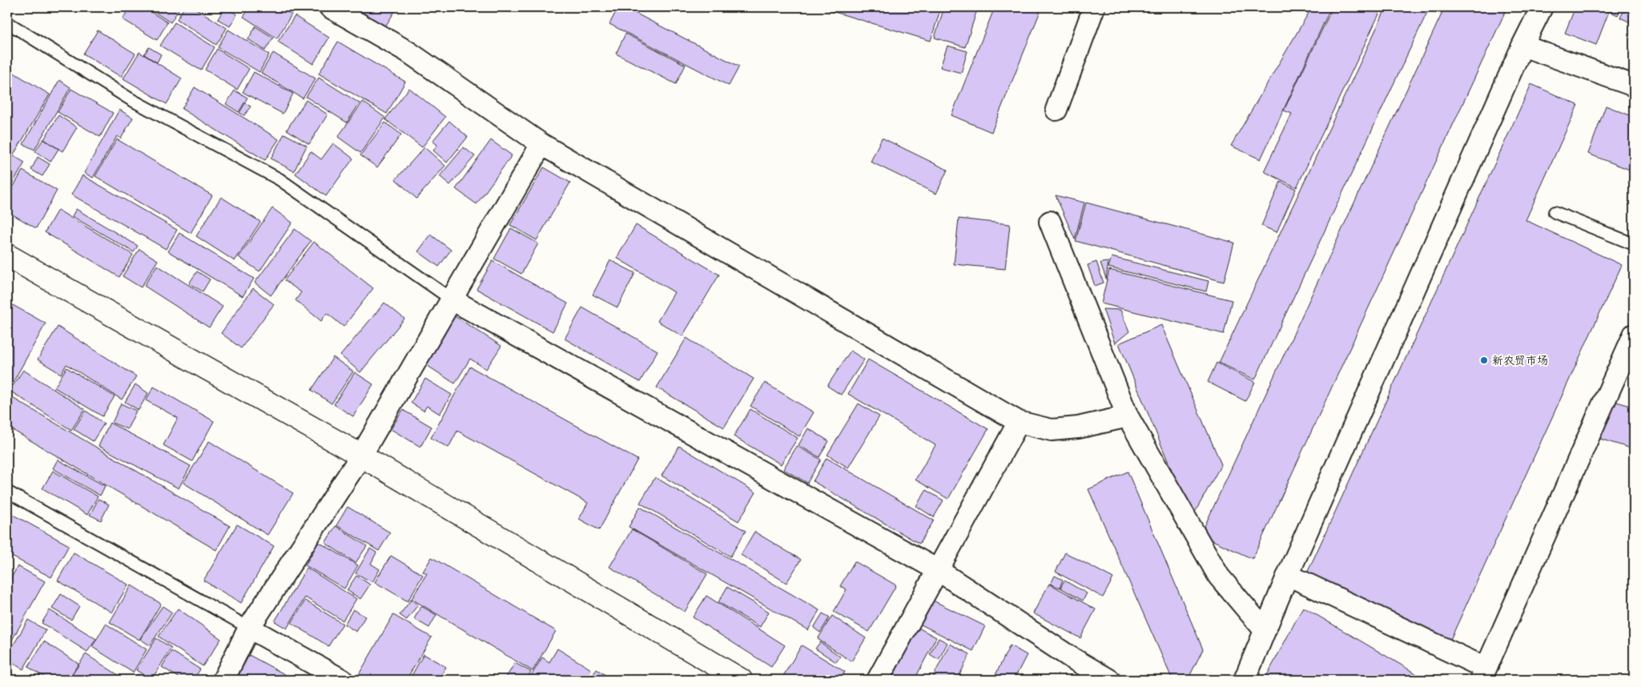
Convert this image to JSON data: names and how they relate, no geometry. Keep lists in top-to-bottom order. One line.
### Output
{"places":["新农贸市场"]}
